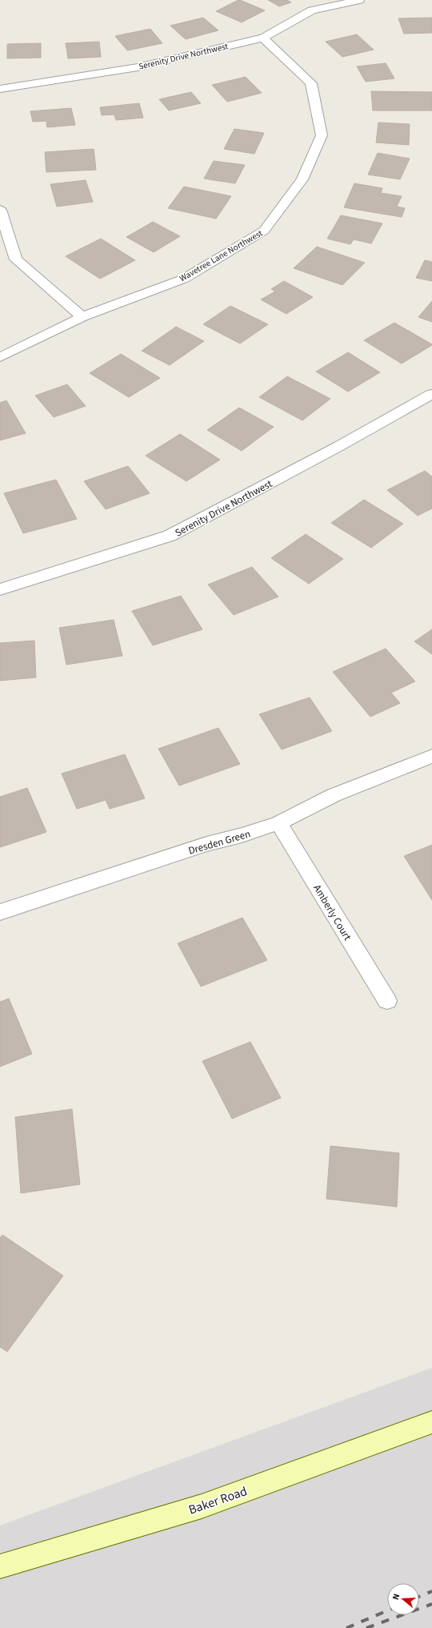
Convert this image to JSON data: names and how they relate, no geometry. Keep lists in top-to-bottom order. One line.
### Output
{"streets":{"main road":["Baker Road"],"street":["Serenity Drive Northwest","Wavetree Lane Northwest","Dresden Green","Amberly Court"]},"crossings":[["Serenity Drive Northwest","Wavetree Lane Northwest"],["Dresden Green","Amberly Court"]],"north":"left"}
